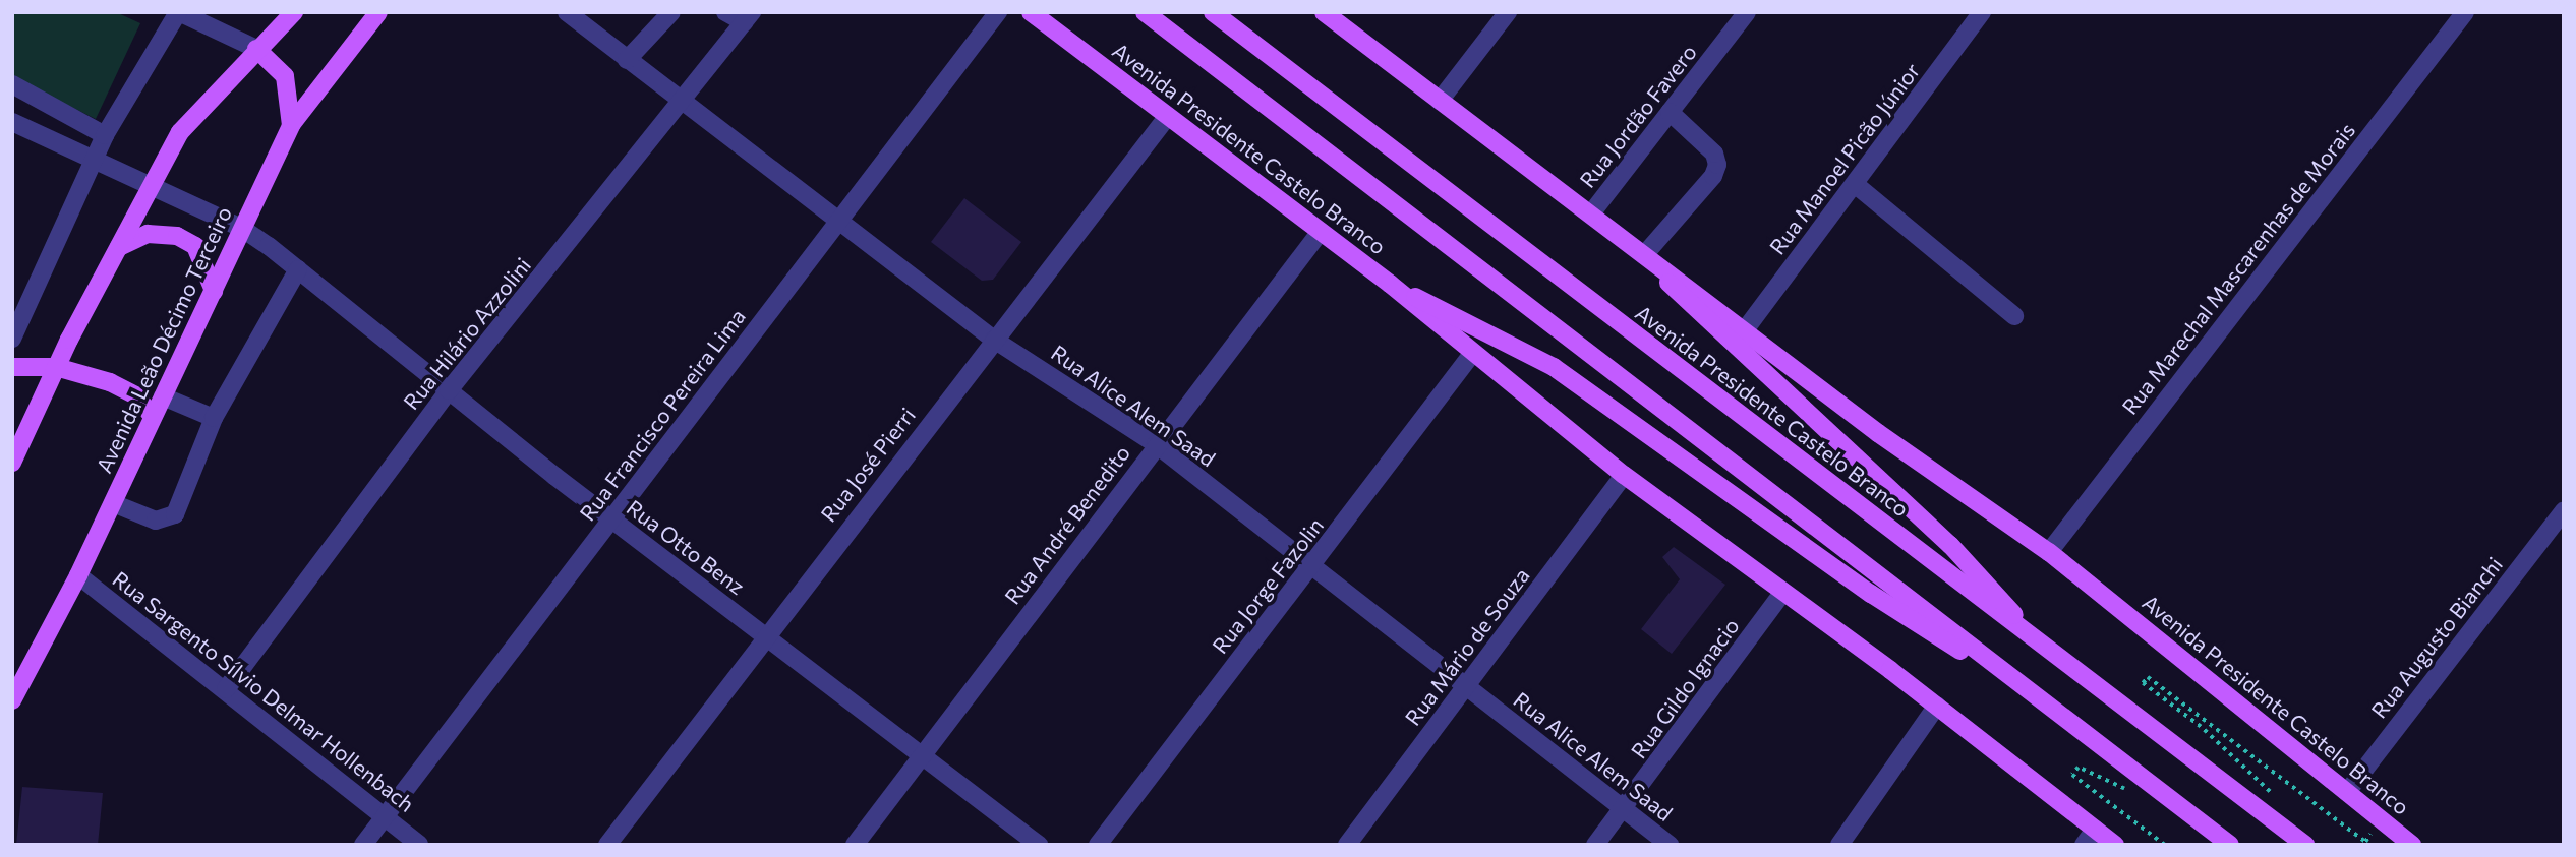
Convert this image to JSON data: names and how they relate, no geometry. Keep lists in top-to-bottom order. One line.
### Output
{"streets":{"main road":["Avenida Presidente Castelo Branco","Avenida Leão Décimo Terceiro"],"street":["Rua Jordão Favero","Rua Manoel Picão Júnior","Rua Marechal Mascarenhas de Morais","Rua Hilário Azzolini","Rua Alice Alem Saad","Rua Francisco Pereira Lima","Rua José Pierri","Rua André Benedito","Rua Otto Benz","Rua Jorge Fazolin","Rua Augusto Bianchi","Rua Mário de Souza","Rua Gildo Ignacio","Rua Sargento Sílvio Delmar Hollenbach"]},"crossings":[["Rua Jordão Favero","Avenida Presidente Castelo Branco"],["Avenida Presidente Castelo Branco","Rua Manoel Picão Júnior"],["Avenida Presidente Castelo Branco","Rua Marechal Mascarenhas de Morais"],["Avenida Presidente Castelo Branco","Rua José Pierri"],["Avenida Presidente Castelo Branco","Rua André Benedito"],["Avenida Presidente Castelo Branco","Rua Jorge Fazolin"],["Avenida Presidente Castelo Branco","Rua Augusto Bianchi"],["Avenida Presidente Castelo Branco","Rua Mário de Souza"],["Avenida Presidente Castelo Branco","Rua Gildo Ignacio"],["Rua Hilário Azzolini","Rua Alice Alem Saad"],["Rua Hilário Azzolini","Rua Otto Benz"],["Rua Hilário Azzolini","Rua Sargento Sílvio Delmar Hollenbach"],["Avenida Leão Décimo Terceiro","Rua Otto Benz"],["Avenida Leão Décimo Terceiro","Rua Sargento Sílvio Delmar Hollenbach"],["Rua Alice Alem Saad","Rua Francisco Pereira Lima"],["Rua Alice Alem Saad","Rua José Pierri"],["Rua Alice Alem Saad","Rua André Benedito"],["Rua Alice Alem Saad","Rua Jorge Fazolin"],["Rua Alice Alem Saad","Rua Mário de Souza"],["Rua Alice Alem Saad","Rua Gildo Ignacio"],["Rua Francisco Pereira Lima","Rua Otto Benz"],["Rua Francisco Pereira Lima","Rua Sargento Sílvio Delmar Hollenbach"],["Rua José Pierri","Rua Otto Benz"],["Rua André Benedito","Rua Otto Benz"]]}
